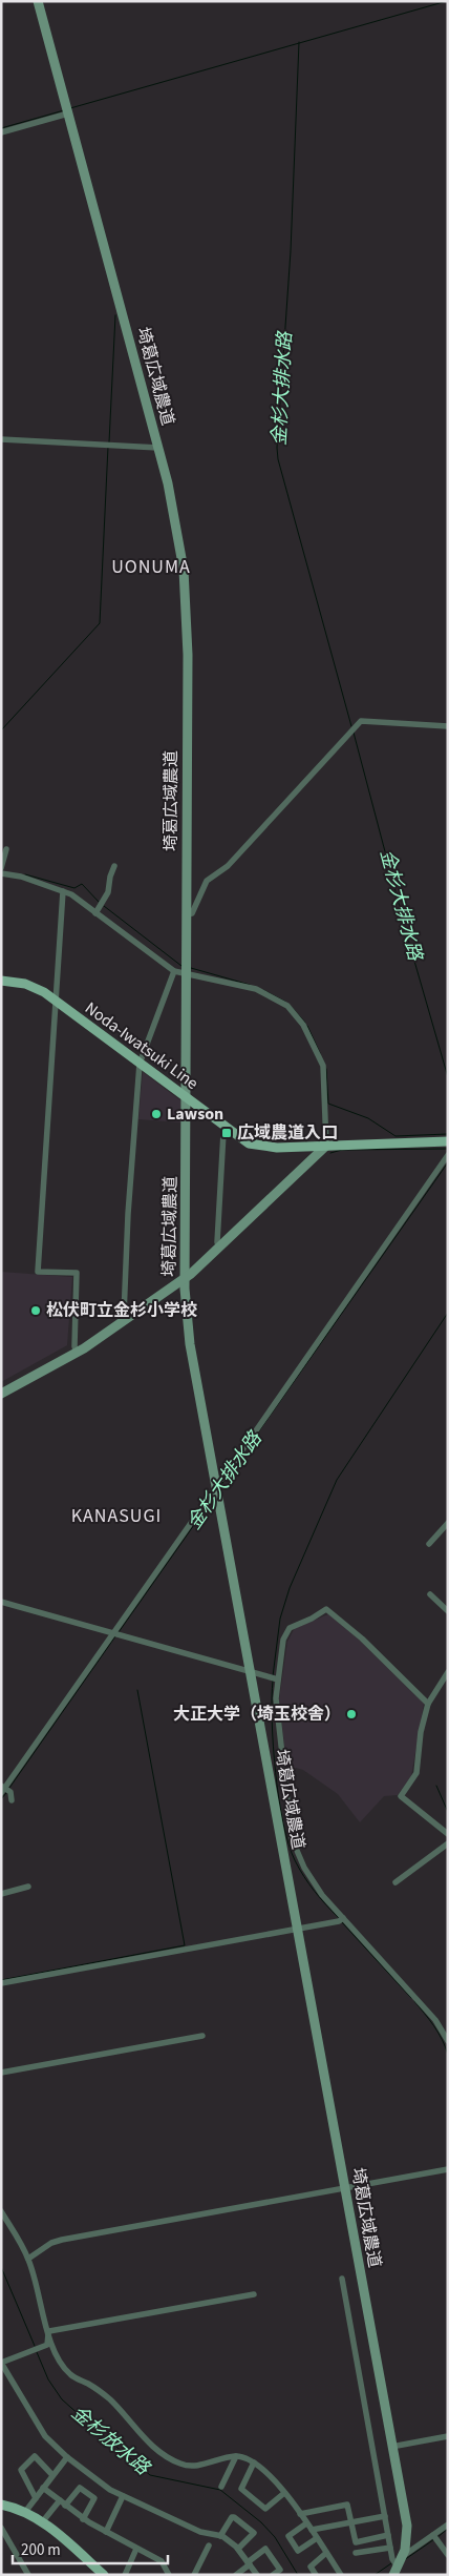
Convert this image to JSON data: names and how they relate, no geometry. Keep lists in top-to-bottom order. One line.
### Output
{"streets":{"main road":["Noda-Iwatsuki Line"],"street":["埼葛広域農道"]},"crossings":[["埼葛広域農道","Noda-Iwatsuki Line"]],"districts":["UONUMA","KANASUGI"],"water":["金杉大排水路","金杉放水路"],"places":{"other":["Lawson","松伏町立金杉小学校","大正大学（埼玉校舎）"],"transit":["広域農道入口"]},"scale_bar":"200 m"}
